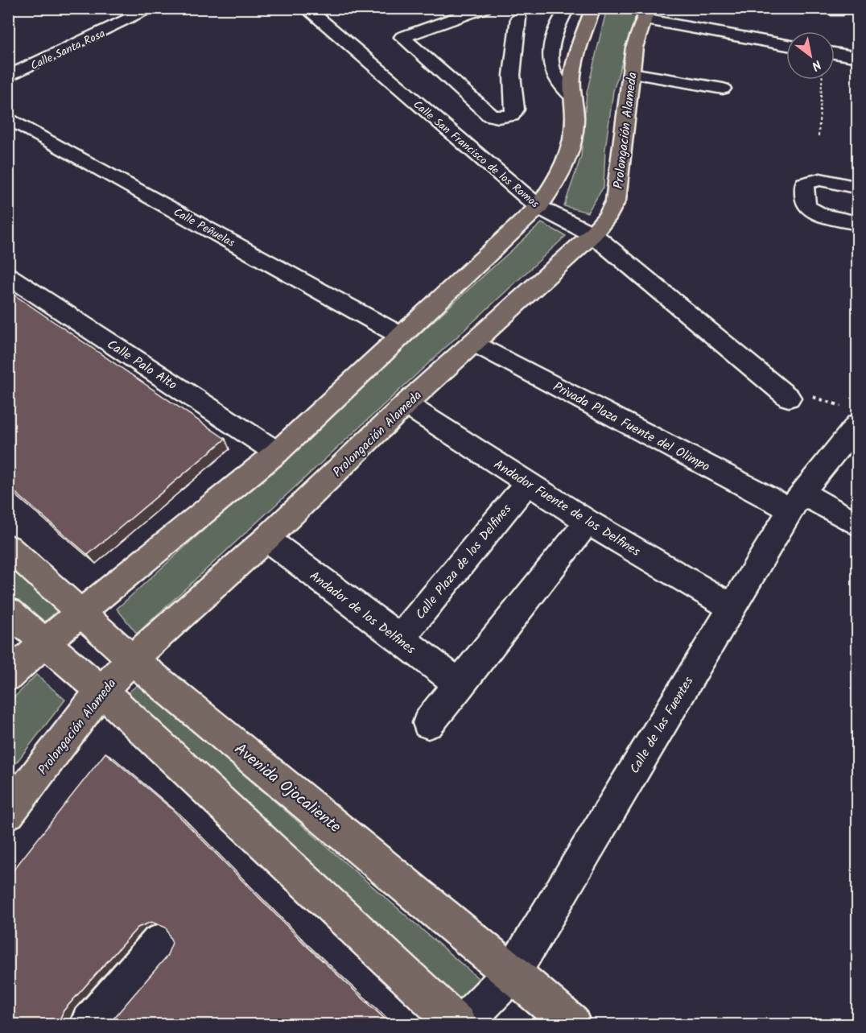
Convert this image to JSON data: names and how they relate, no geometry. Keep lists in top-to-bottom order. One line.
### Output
{"streets":{"main road":["Prolongación Alameda","Avenida Ojocaliente"],"street":["Calle Santa Rosa","Calle San Francisco de los Romos","Calle Peñuelas","Calle Palo Alto","Privada Plaza Fuente del Olimpo","Andador Fuente de los Delfines","Calle Plaza de los Delfines","Andador de los Delfines","Calle de las Fuentes"]},"crossings":[["Prolongación Alameda","Calle San Francisco de los Romos"],["Prolongación Alameda","Privada Plaza Fuente del Olimpo"],["Prolongación Alameda","Andador Fuente de los Delfines"],["Prolongación Alameda","Andador de los Delfines"],["Prolongación Alameda","Avenida Ojocaliente"],["Privada Plaza Fuente del Olimpo","Calle de las Fuentes"],["Andador Fuente de los Delfines","Calle Plaza de los Delfines"],["Andador Fuente de los Delfines","Calle de las Fuentes"],["Calle Plaza de los Delfines","Andador de los Delfines"],["Calle de las Fuentes","Avenida Ojocaliente"]],"north":"bottom right"}
